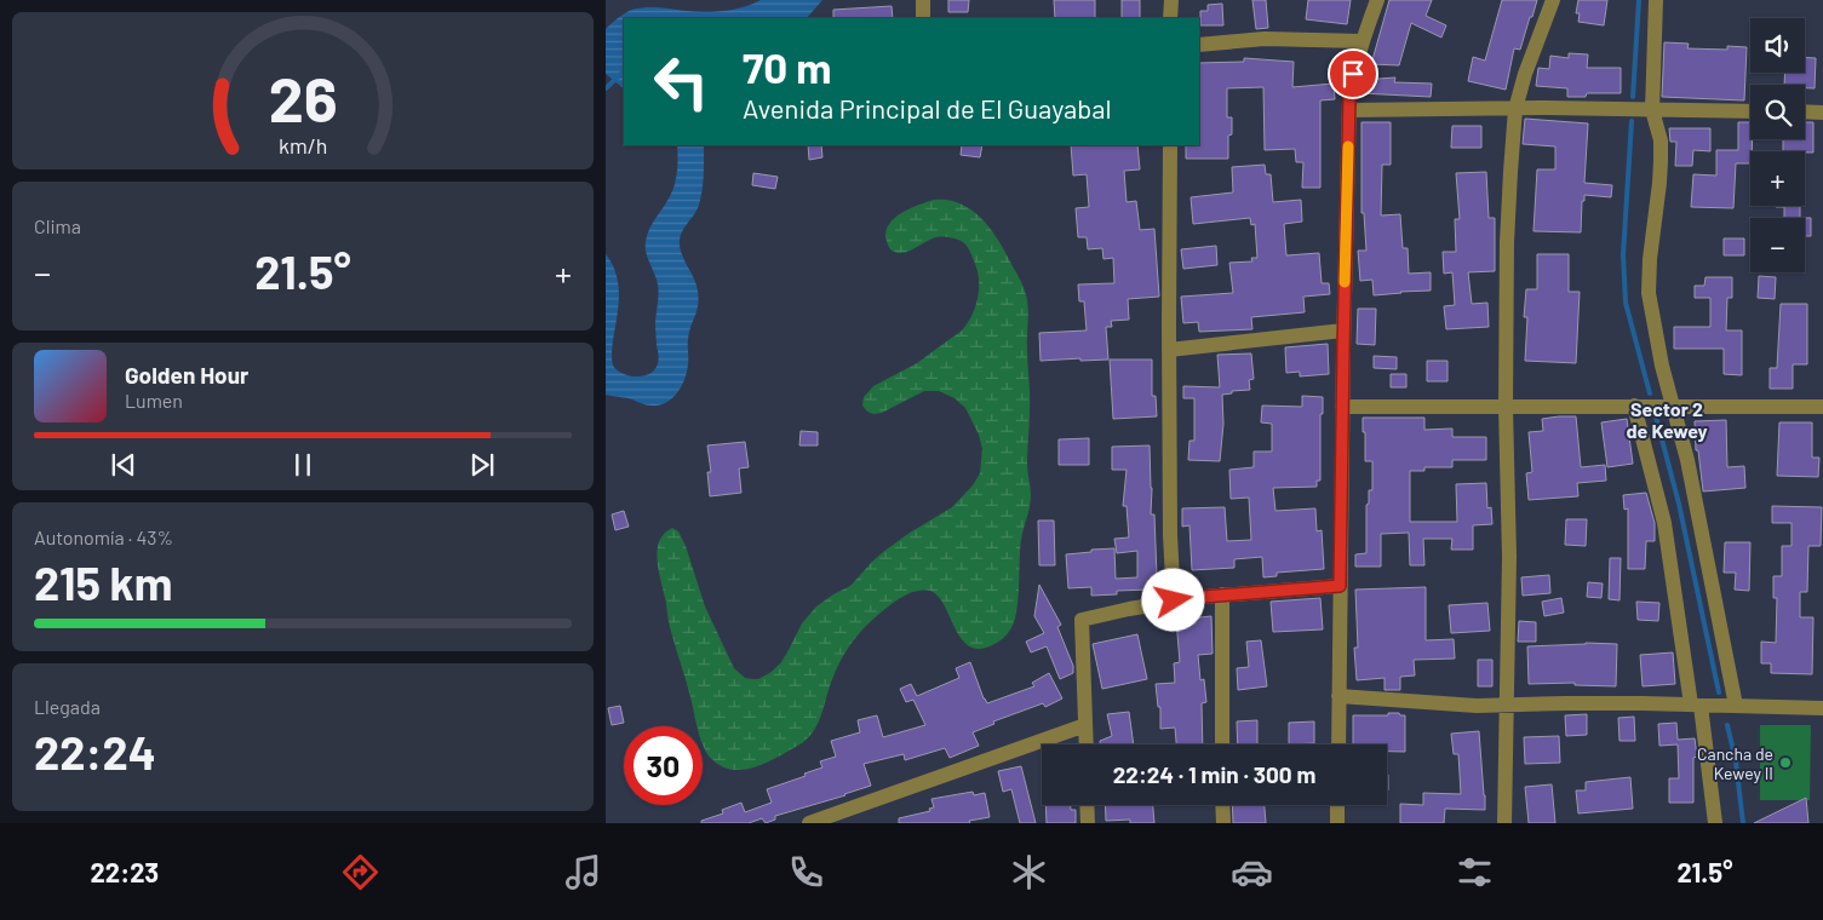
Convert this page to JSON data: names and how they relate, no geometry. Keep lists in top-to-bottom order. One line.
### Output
{"districts":["Sector 2 de Kewey"],"places":["Cancha de Kewey II"],"page":{"map_buttons":["+","−"],"turn":["70 m","Avenida Principal de El Guayabal"],"tile":["Clima",["Autonomía · 43%","215 km"],["Llegada","22:24"]],"heat":["−","21.5°","+"],"song":["Golden Hour","Lumen"],"limit":"30","trip":"22:24 · 1 min · 300 m","tabs":["22:23","21.5°"],"gauge":["26","km/h"]}}
